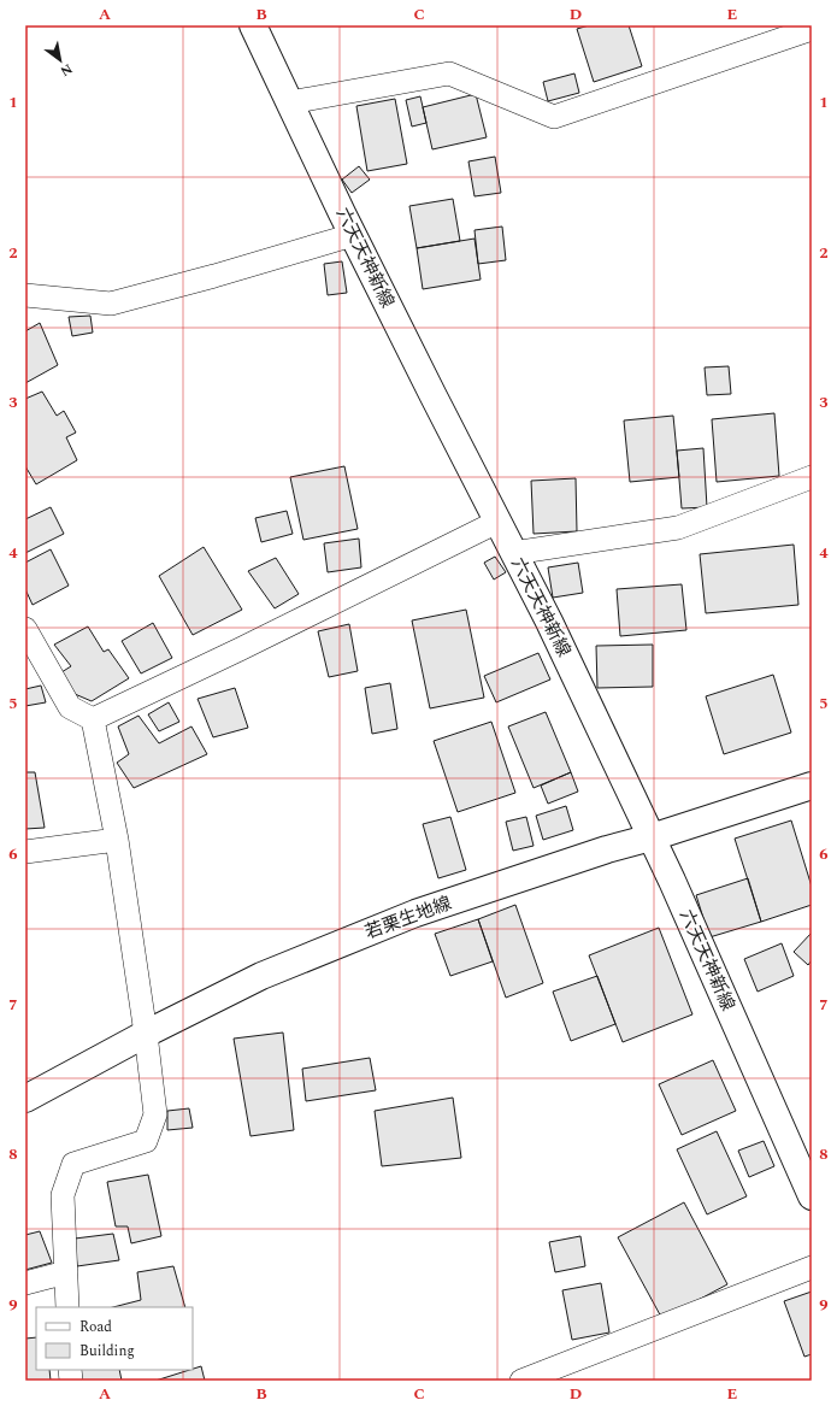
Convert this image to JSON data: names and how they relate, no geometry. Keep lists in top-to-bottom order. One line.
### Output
{"streets":{"main road":["六天天神新線","若栗生地線"]},"crossings":[["六天天神新線","若栗生地線"]],"legend":["Road","Building"],"north":"bottom right","grid":{"columns":["A","B","C","D","E"],"rows":["1","2","3","4","5","6","7","8","9"]}}
